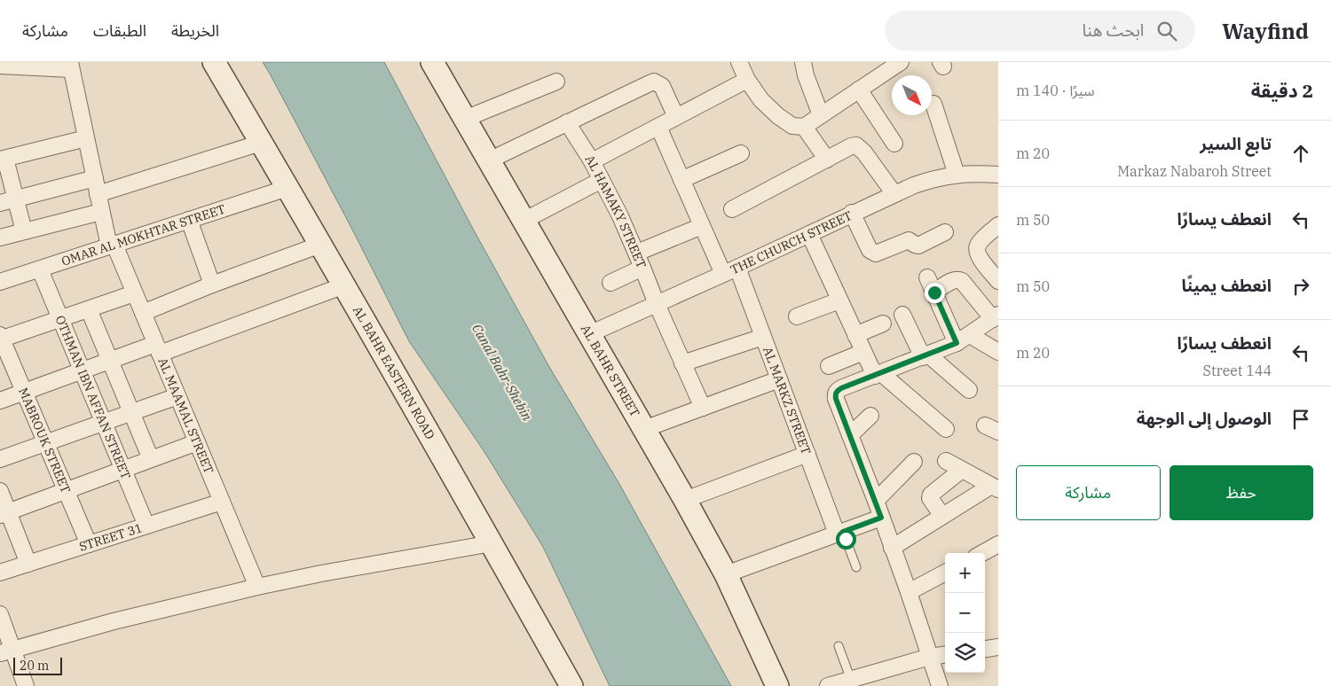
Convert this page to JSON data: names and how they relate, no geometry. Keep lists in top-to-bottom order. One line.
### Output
{"streets":{"street":["AL HAMAKY STREET","OMAR AL MOKHTAR STREET","THE CHURCH STREET","AL BAHR STREET","AL BAHR EASTERN ROAD","OTHMAN IBN AFFAN STREET","AL MARKZ STREET","AL MAAMAL STREET","MABROUK STREET","STREET 31"]},"crossings":[["AL HAMAKY STREET","THE CHURCH STREET"],["OMAR AL MOKHTAR STREET","AL BAHR EASTERN ROAD"],["OMAR AL MOKHTAR STREET","OTHMAN IBN AFFAN STREET"],["OMAR AL MOKHTAR STREET","AL MAAMAL STREET"],["THE CHURCH STREET","AL BAHR STREET"],["THE CHURCH STREET","AL MARKZ STREET"],["OTHMAN IBN AFFAN STREET","STREET 31"],["AL MAAMAL STREET","STREET 31"],["MABROUK STREET","STREET 31"]],"water":["Canal Bahr-Shebin"],"scale_bar":"20 m","north":"bottom right","page":{"header":"Wayfind","search":"ابحث هنا","nav":["الخريطة","الطبقات","مشاركة"],"heading":["2 دقيقة","سيرًا · 140 m"],"list":[["تابع السير","Markaz Nabaroh Street","20 m"],["انعطف يسارًا","50 m"],["انعطف يمينًا","50 m"],["انعطف يسارًا","Street 144","20 m"],"الوصول إلى الوجهة"],"buttons":["حفظ","مشاركة"],"map_buttons":["+","−"],"scale":"20 m"}}
